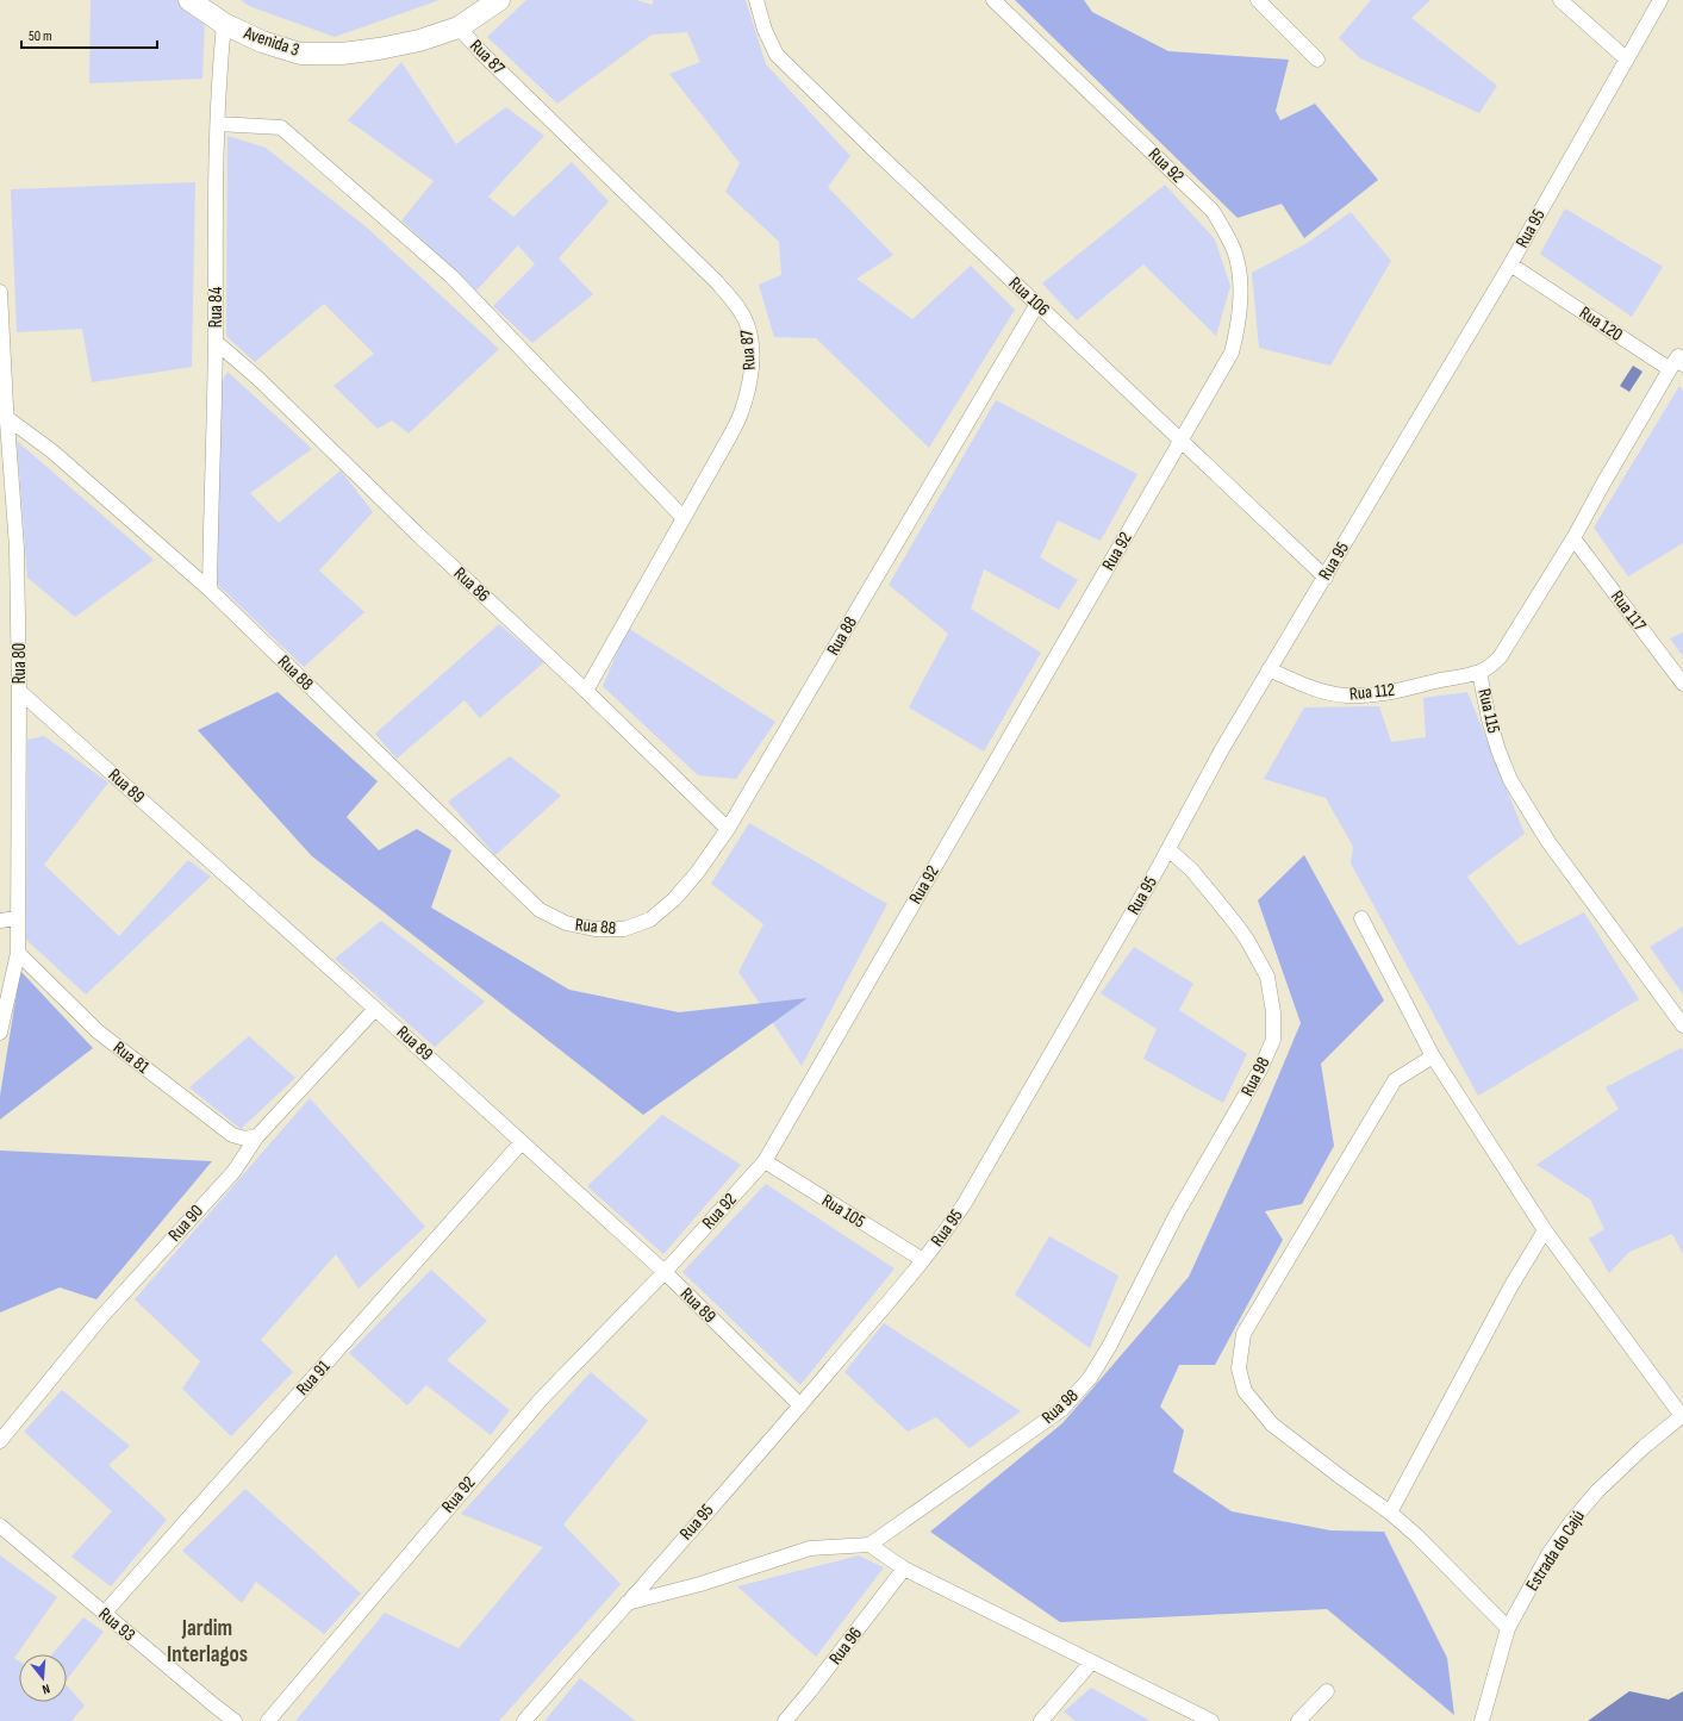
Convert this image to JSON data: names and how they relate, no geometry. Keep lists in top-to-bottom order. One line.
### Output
{"streets":{"main road":["Avenida 3"],"street":["Rua 87","Rua 92","Rua 95","Rua 106","Rua 84","Rua 120","Rua 86","Rua 117","Rua 88","Rua 80","Rua 112","Rua 115","Rua 89","Rua 81","Rua 98","Rua 105","Rua 90","Rua 91","Estrada do Cajú","Rua 93","Rua 96"]},"crossings":[["Avenida 3","Rua 87"],["Avenida 3","Rua 84"],["Rua 87","Rua 86"],["Rua 92","Rua 106"],["Rua 92","Rua 89"],["Rua 92","Rua 105"],["Rua 95","Rua 106"],["Rua 95","Rua 120"],["Rua 95","Rua 112"],["Rua 95","Rua 89"],["Rua 95","Rua 98"],["Rua 95","Rua 105"],["Rua 106","Rua 88"],["Rua 84","Rua 86"],["Rua 84","Rua 88"],["Rua 120","Rua 115"],["Rua 86","Rua 88"],["Rua 117","Rua 115"],["Rua 88","Rua 80"],["Rua 80","Rua 89"],["Rua 80","Rua 81"],["Rua 112","Rua 115"],["Rua 89","Rua 90"],["Rua 89","Rua 91"],["Rua 81","Rua 90"],["Rua 91","Rua 93"]],"districts":["Jardim Interlagos"],"scale_bar":"50 m","north":"bottom"}
